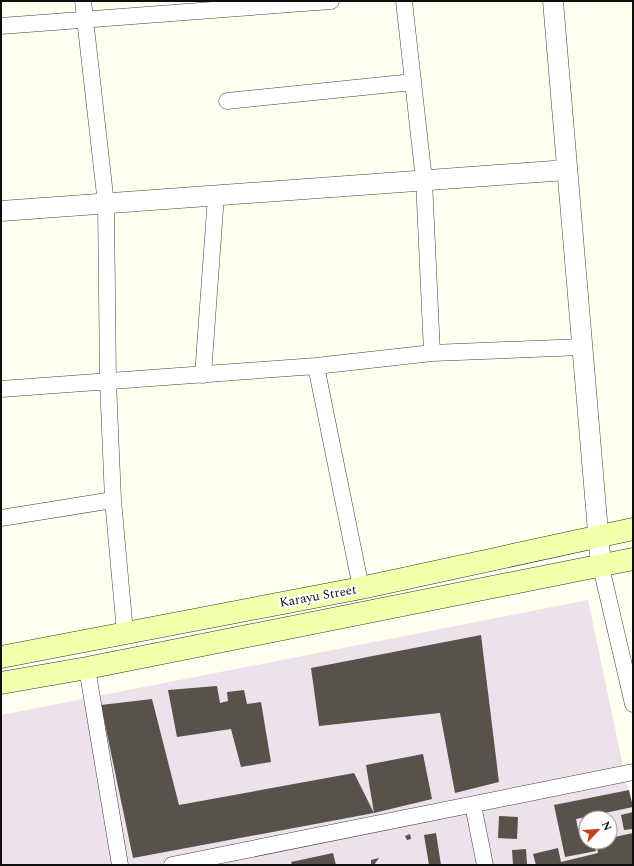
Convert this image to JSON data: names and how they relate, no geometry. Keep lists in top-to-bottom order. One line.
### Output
{"streets":{"main road":["Karayu Street"]},"north":"top right"}
